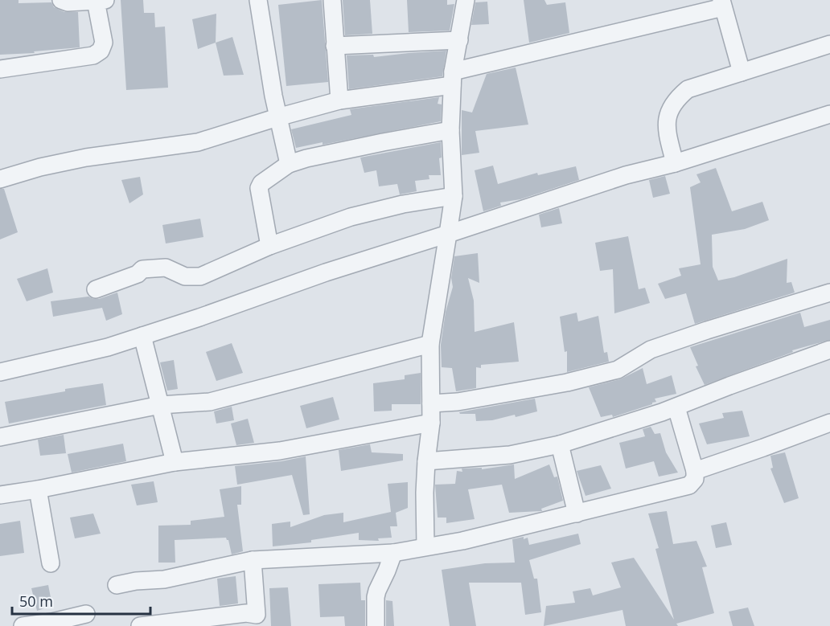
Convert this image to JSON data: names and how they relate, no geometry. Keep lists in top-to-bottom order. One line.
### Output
{"scale_bar":"50 m"}
